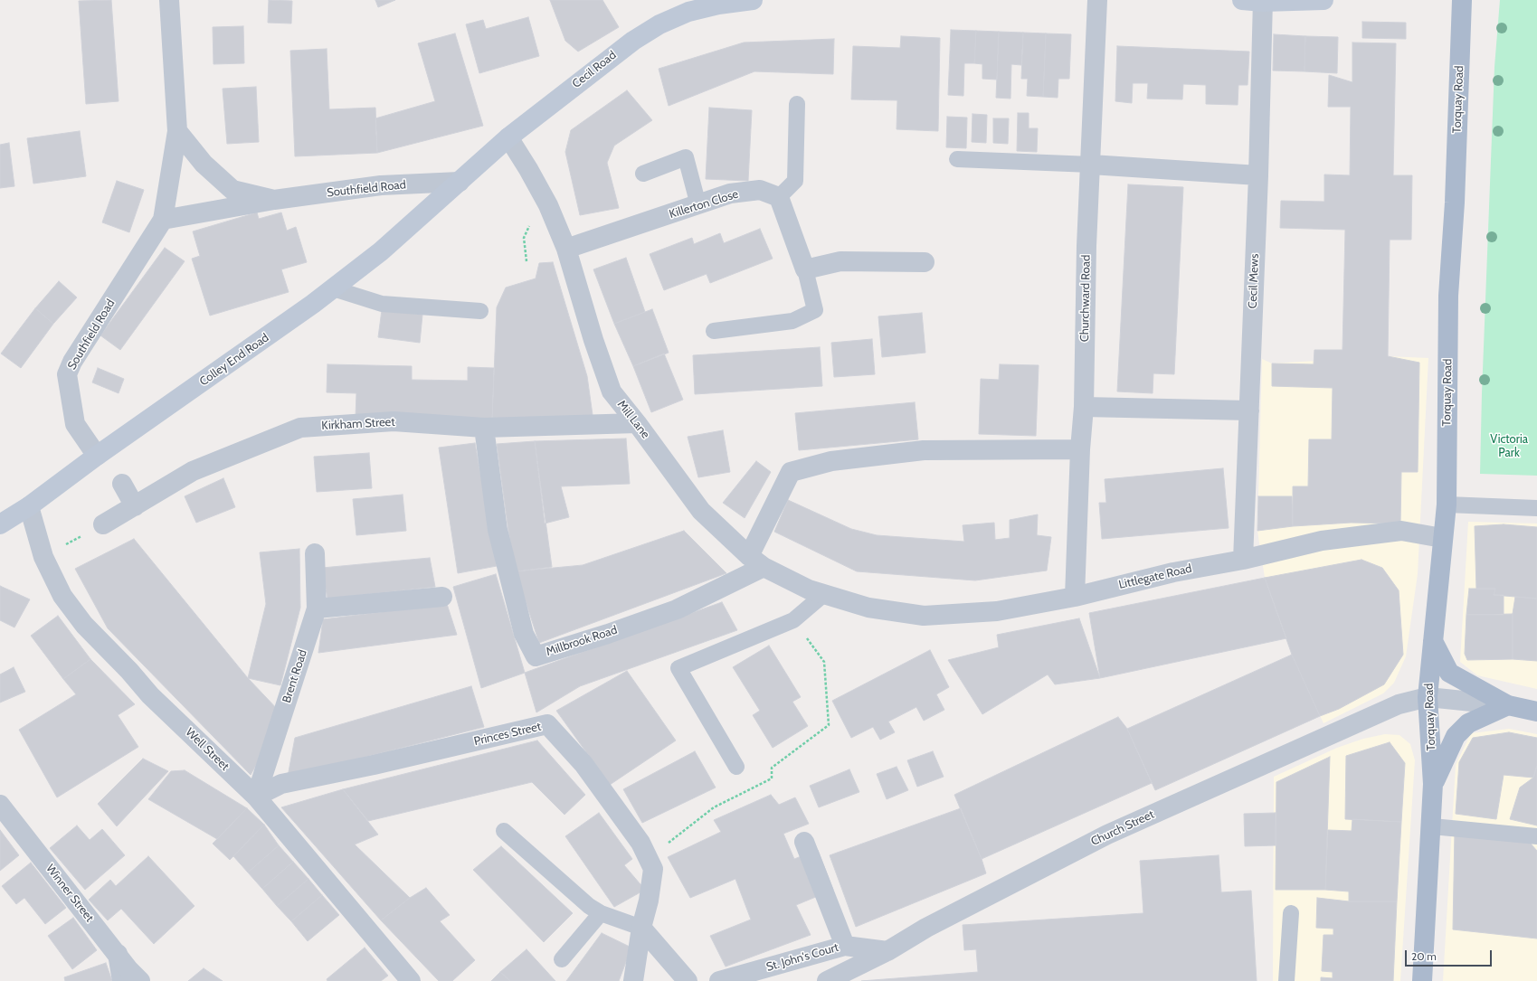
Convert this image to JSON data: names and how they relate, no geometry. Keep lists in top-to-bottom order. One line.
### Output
{"streets":{"main road":["Cecil Road","Torquay Road","Colley End Road"],"street":["Southfield Road","Killerton Close","Cecil Mews","Churchward Road","Mill Lane","Kirkham Street","Littlegate Road","Millbrook Road","Brent Road","Princes Street","Well Street","Church Street","Winner Street","St. John's Court"]},"crossings":[["Cecil Road","Southfield Road"],["Cecil Road","Colley End Road"],["Cecil Road","Mill Lane"],["Torquay Road","Littlegate Road"],["Torquay Road","Church Street"],["Southfield Road","Colley End Road"],["Killerton Close","Mill Lane"],["Cecil Mews","Littlegate Road"],["Churchward Road","Littlegate Road"],["Colley End Road","Well Street"],["Mill Lane","Kirkham Street"],["Mill Lane","Littlegate Road"],["Mill Lane","Millbrook Road"],["Kirkham Street","Millbrook Road"],["Brent Road","Princes Street"],["Brent Road","Well Street"],["Princes Street","Well Street"],["Church Street","St. John's Court"]],"parks":["Victoria Park"],"scale_bar":"20 m"}
